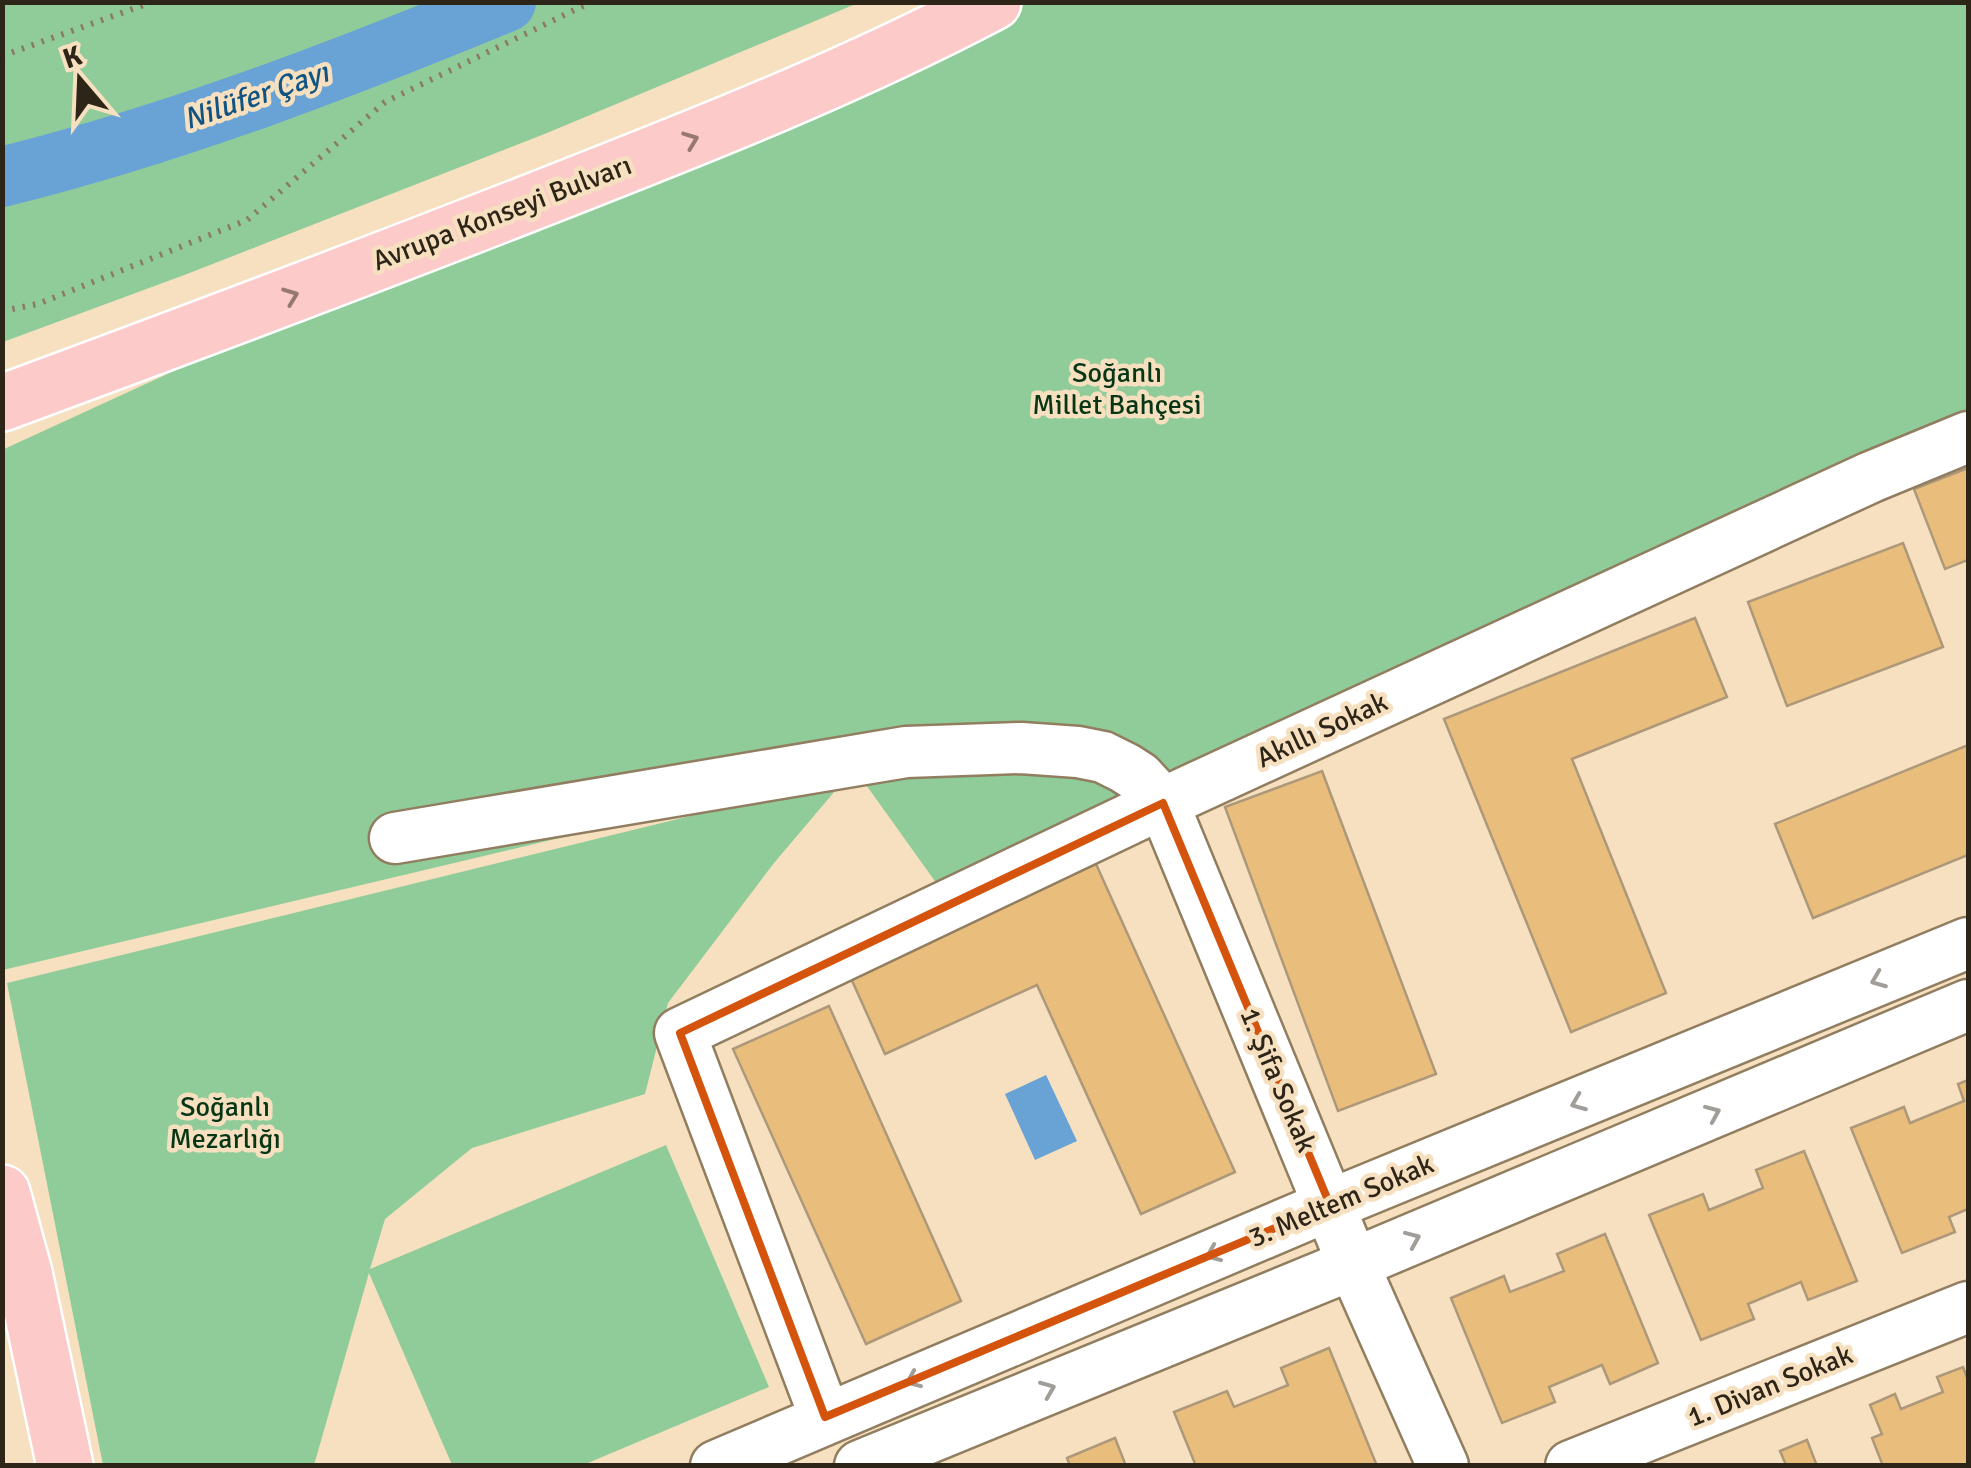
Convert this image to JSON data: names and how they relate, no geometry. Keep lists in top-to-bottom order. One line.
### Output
{"streets":{"main road":["Avrupa Konseyi Bulvarı"],"street":["Akıllı Sokak","1. Şifa Sokak","3. Meltem Sokak","1. Divan Sokak"]},"crossings":[["Akıllı Sokak","1. Şifa Sokak"],["Akıllı Sokak","3. Meltem Sokak"],["1. Şifa Sokak","3. Meltem Sokak"]],"one_way":["Avrupa Konseyi Bulvarı"],"water":["Nilüfer Çayı"],"parks":["Soğanlı Millet Bahçesi","Soğanlı Mezarlığı"],"north":"top"}
